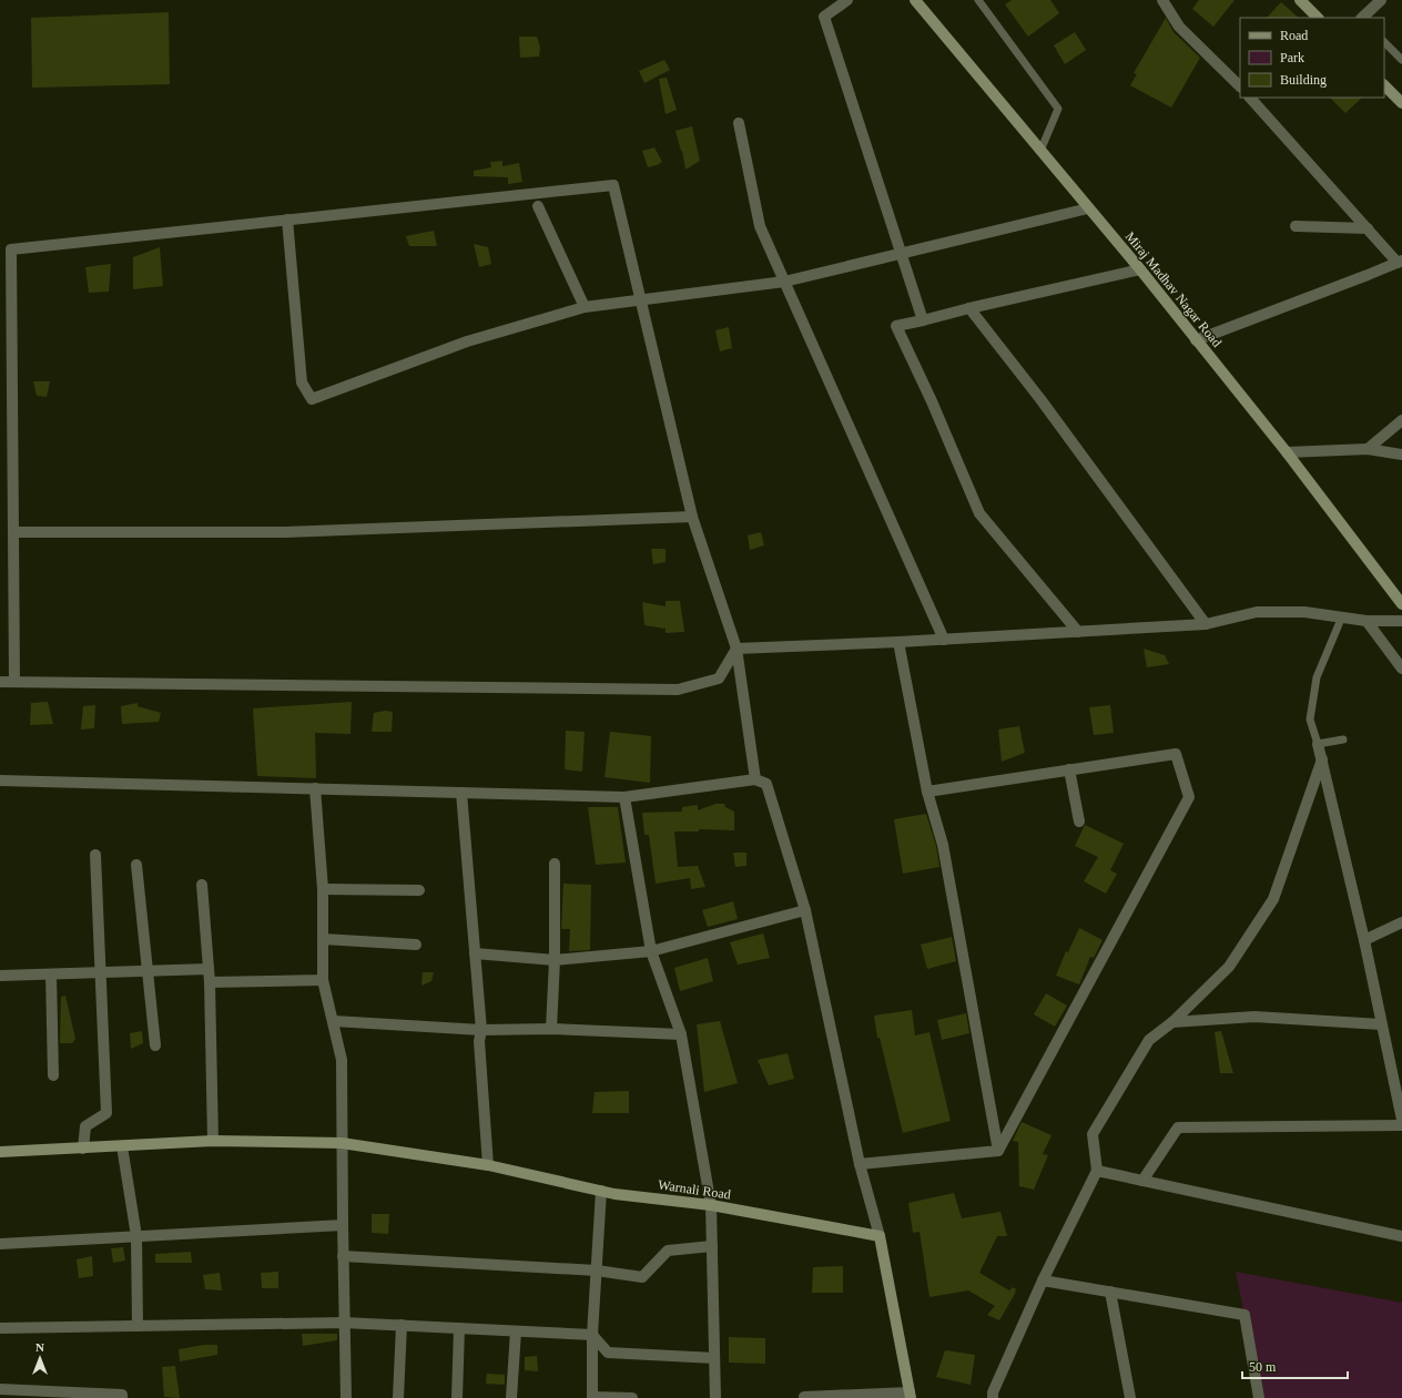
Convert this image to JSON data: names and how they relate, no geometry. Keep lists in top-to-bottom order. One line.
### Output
{"streets":{"main road":["Miraj Madhav Nagar Road","Warnali Road"]},"legend":["Road","Park","Building"],"scale_bar":"50 m","north":"top"}
